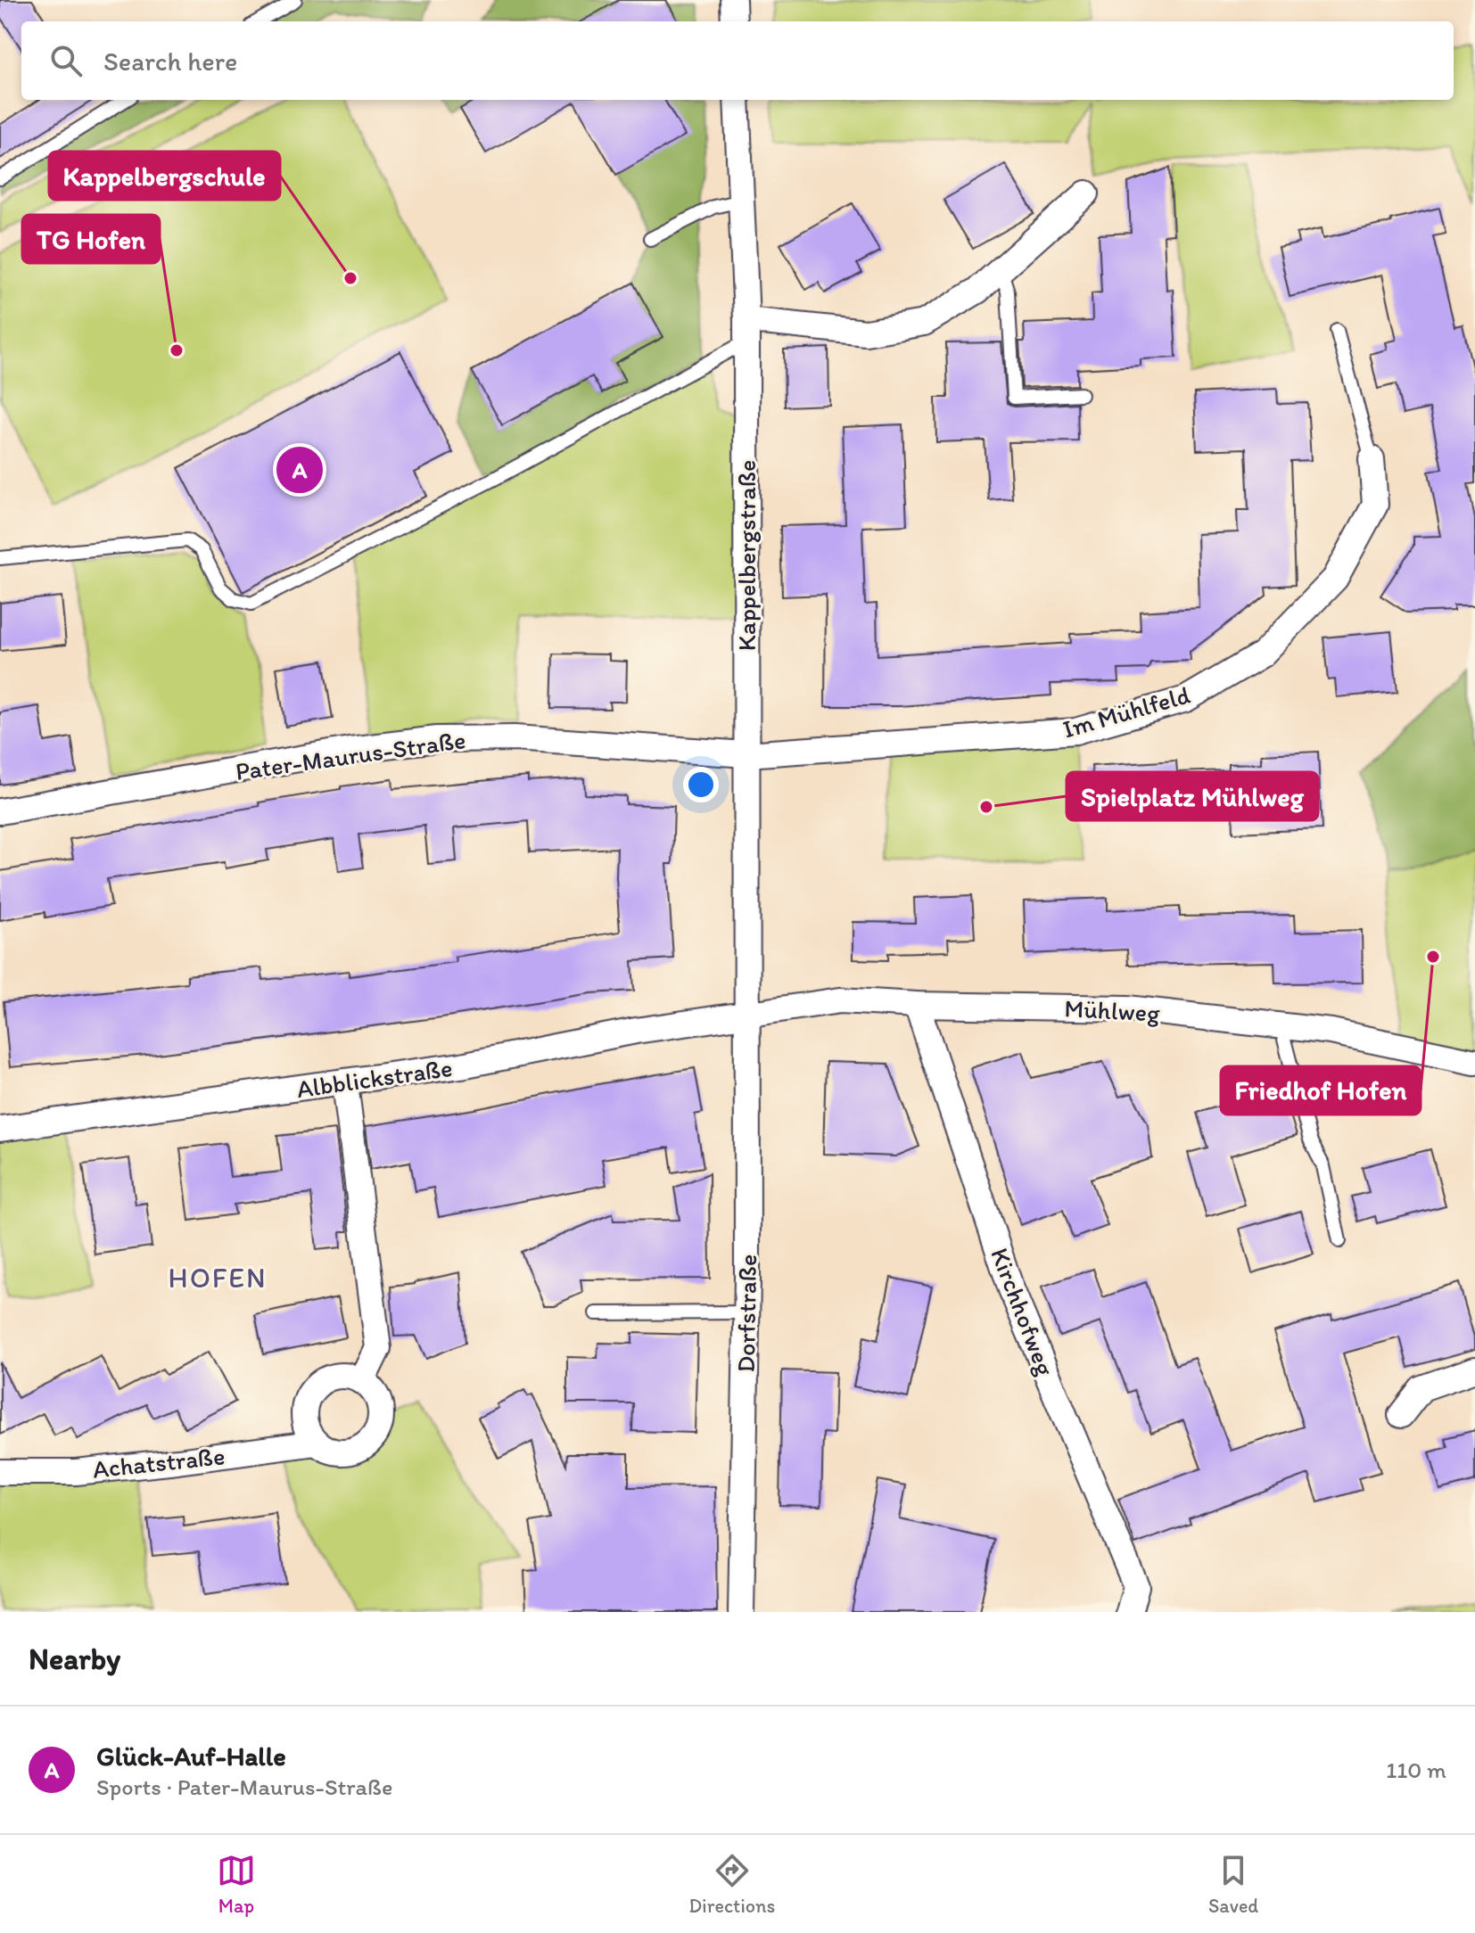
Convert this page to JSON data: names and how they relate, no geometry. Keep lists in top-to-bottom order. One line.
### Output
{"streets":{"street":["Kappelbergstraße","Im Mühlfeld","Pater-Maurus-Straße","Mühlweg","Albblickstraße","Kirchhofweg","Dorfstraße","Achatstraße"]},"crossings":[["Kappelbergstraße","Im Mühlfeld"],["Kappelbergstraße","Pater-Maurus-Straße"],["Kappelbergstraße","Mühlweg"],["Kappelbergstraße","Albblickstraße"],["Kappelbergstraße","Dorfstraße"],["Im Mühlfeld","Pater-Maurus-Straße"],["Mühlweg","Albblickstraße"],["Mühlweg","Kirchhofweg"],["Mühlweg","Dorfstraße"],["Albblickstraße","Dorfstraße"]],"districts":["HOFEN"],"places":["Kappelbergschule","TG Hofen","Spielplatz Mühlweg","Friedhof Hofen"],"page":{"search":"Search here","pins":"A","heading":"Nearby","list":[{"mark":"A","name":"Glück-Auf-Halle","note":"Sports · Pater-Maurus-Straße","value":"110 m"}],"nav":["Map","Directions","Saved"]}}
